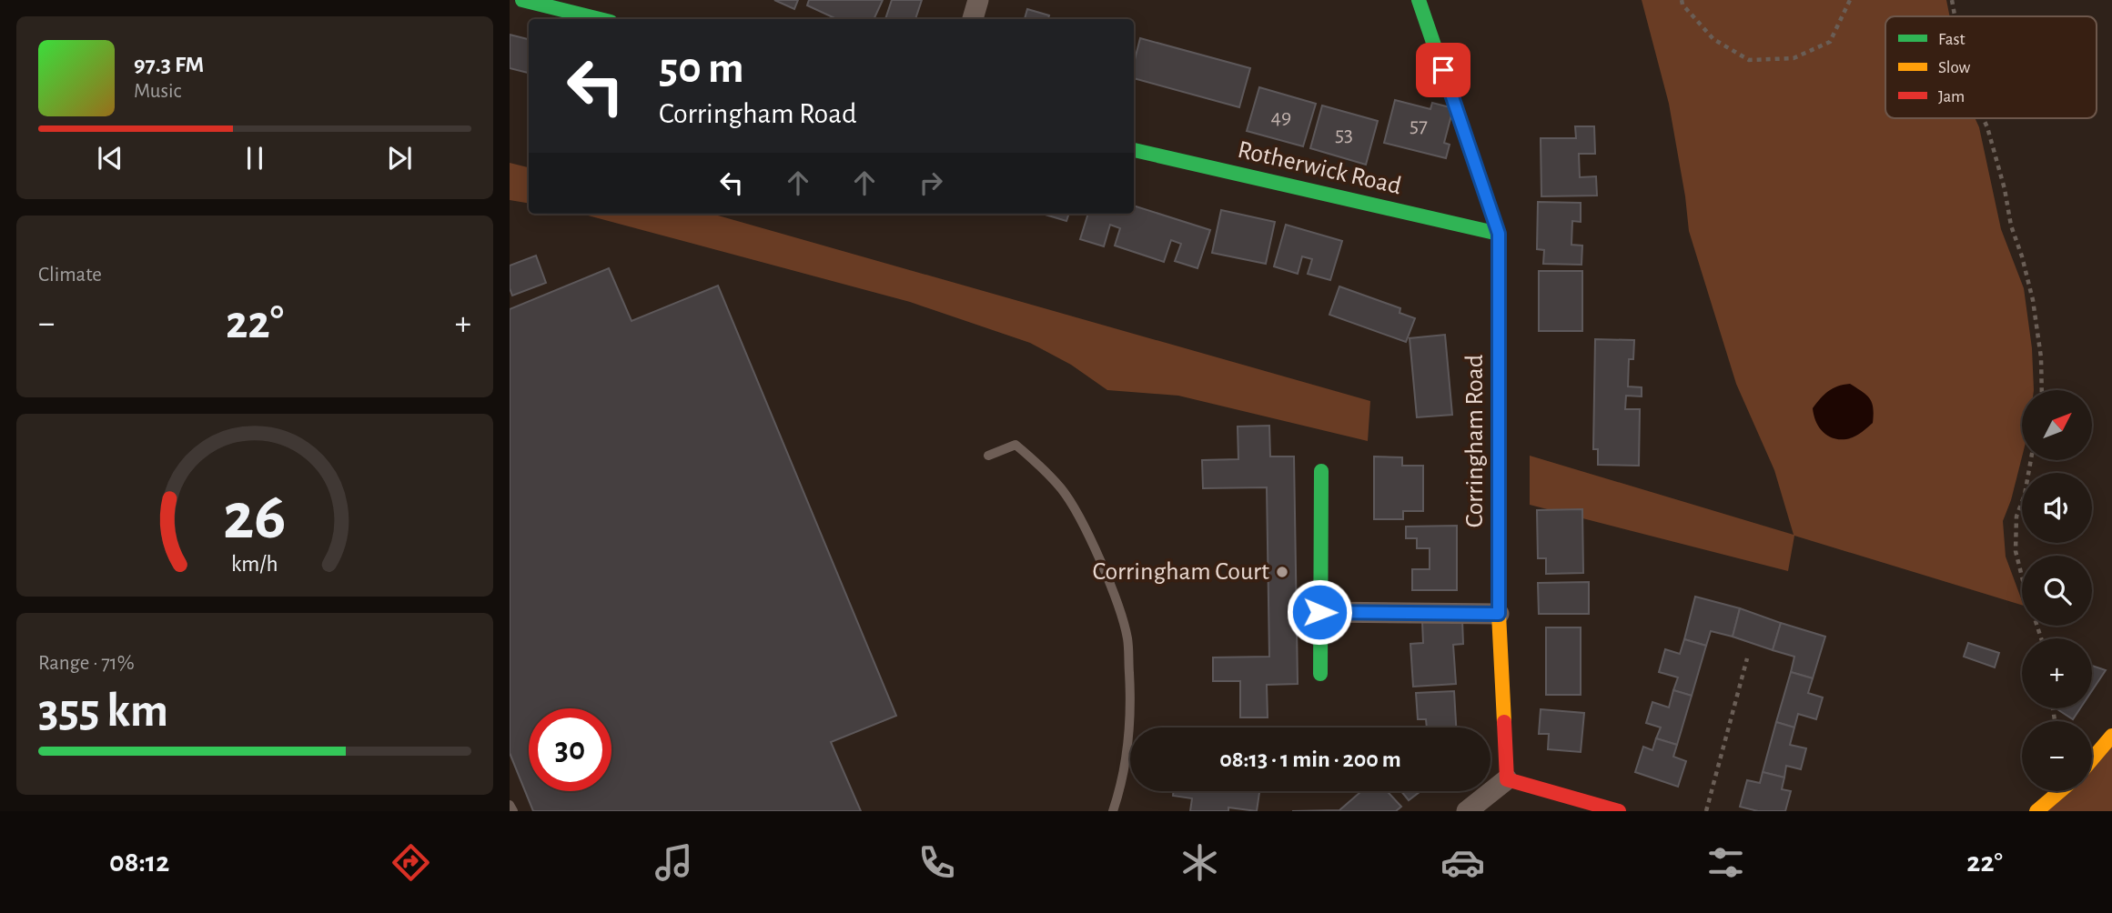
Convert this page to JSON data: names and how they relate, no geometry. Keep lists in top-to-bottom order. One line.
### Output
{"streets":{"street":["Rotherwick Road","Corringham Road"]},"crossings":[["Rotherwick Road","Corringham Road"]],"places":["Corringham Court"],"house_numbers":["49","57","53"],"legend":["Fast","Slow","Jam"],"north":"top right","page":{"turn":["50 m","Corringham Road"],"song":["97.3 FM","Music"],"tile":["Climate",["Range · 71%","355 km"]],"heat":["−","22°","+"],"map_buttons":["+","−"],"limit":"30","trip":"08:13 · 1 min · 200 m","tabs":["08:12","22°"],"gauge":["26","km/h"]}}
